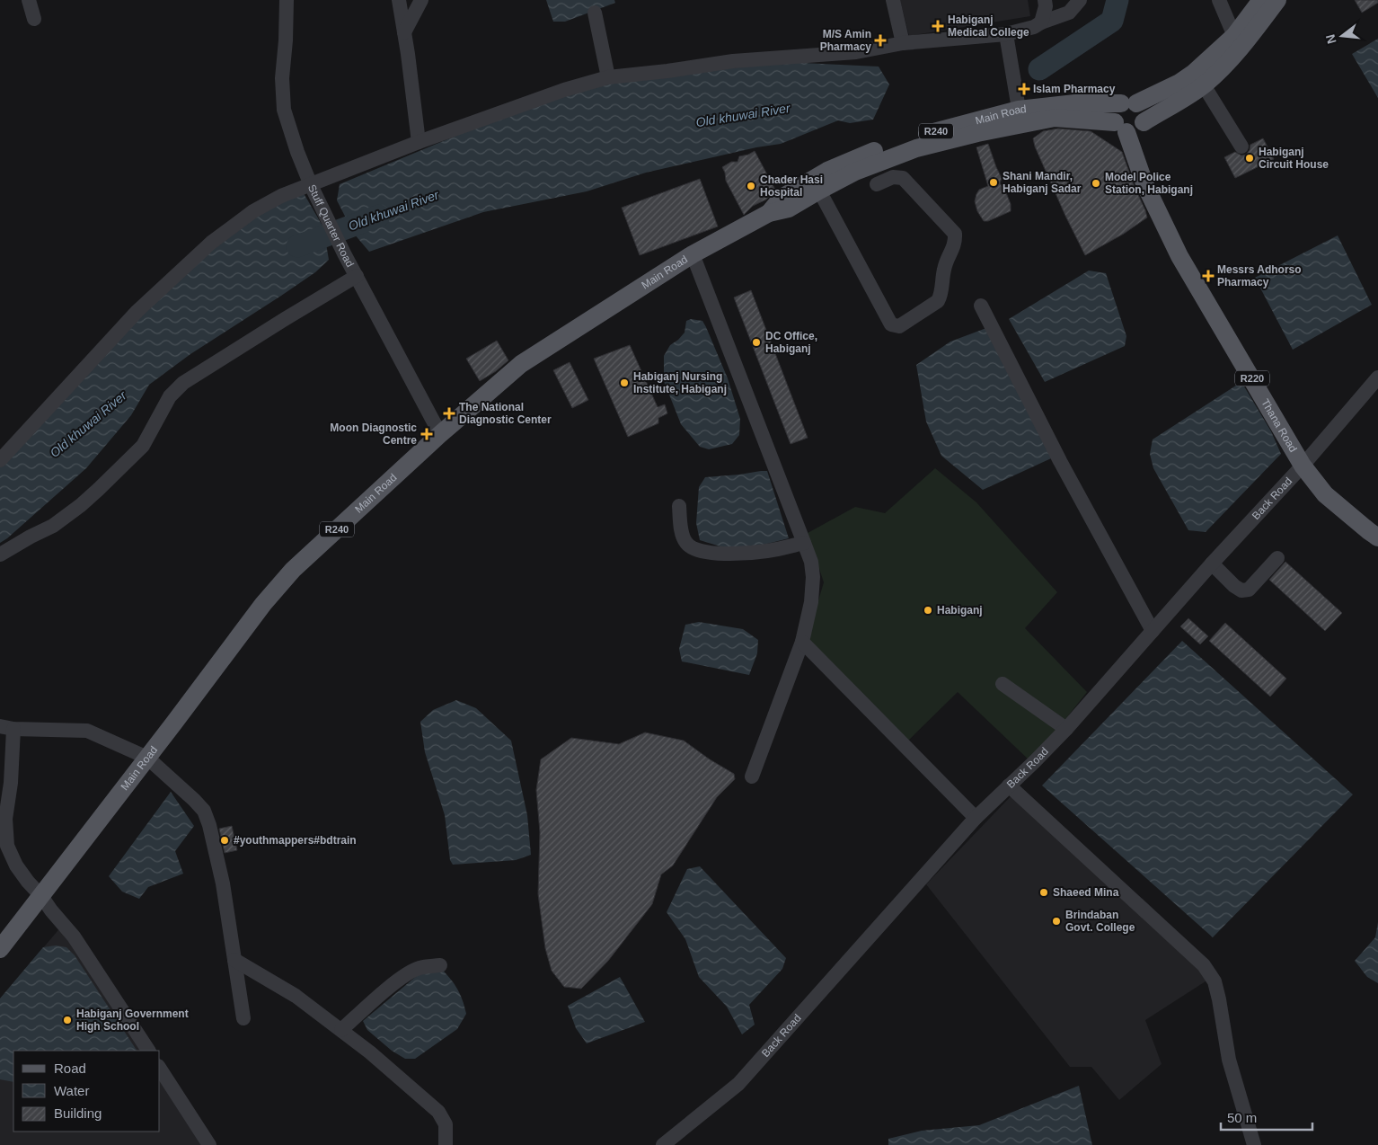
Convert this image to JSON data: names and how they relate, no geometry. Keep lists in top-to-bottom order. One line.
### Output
{"streets":{"main road":["Main Road","R240","R220","Thana Road"],"street":["Stuff Quarter Road","Back Road"]},"crossings":[["Main Road","Stuff Quarter Road"],["Main Road","Thana Road"],["R220","Thana Road"],["R220","Back Road"],["Thana Road","Back Road"]],"water":["Old khuwai River"],"places":{"health":["Habiganj Medical College","M/S Amin Pharmacy","Islam Pharmacy","Messrs Adhorso Pharmacy","The National Diagnostic Center","Moon Diagnostic Centre"],"other":["Habiganj Circuit House","Shani Mandir, Habiganj Sadar","Model Police Station, Habiganj","Chader Hasi Hospital","DC Office, Habiganj","Habiganj Nursing Institute, Habiganj","Habiganj","#youthmappers#bdtrain","Shaeed Mina","Brindaban Govt. College","Habiganj Government High School"]},"legend":["Road","Water","Building"],"scale_bar":"50 m","north":"left"}
